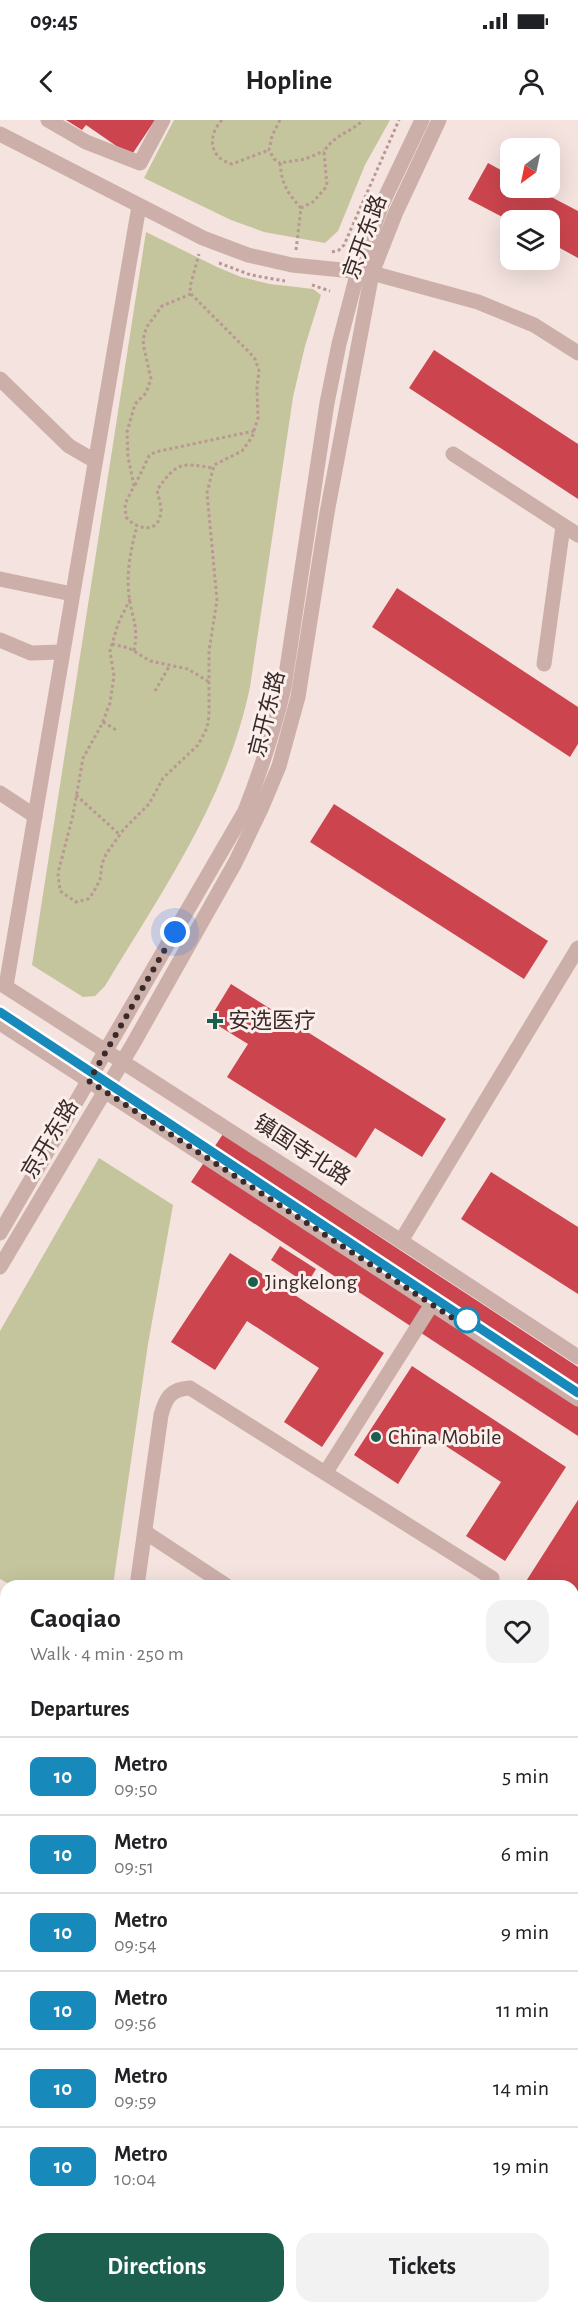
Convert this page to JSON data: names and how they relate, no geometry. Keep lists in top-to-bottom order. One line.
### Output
{"streets":{"street":["京开东路","镇国寺北路"]},"crossings":[["京开东路","镇国寺北路"]],"places":{"health":["安选医疗"],"other":["Jingkelong","China Mobile"]},"lines":["metro line 10"],"north":"bottom left","page":{"status":"09:45","header":"Hopline","heading":[["Caoqiao","Walk · 4 min · 250 m"],"Departures"],"list":[{"mark":"10","name":"Metro","note":"09:50","value":"5 min"},{"mark":"10","name":"Metro","note":"09:51","value":"6 min"},{"mark":"10","name":"Metro","note":"09:54","value":"9 min"},{"mark":"10","name":"Metro","note":"09:56","value":"11 min"},{"mark":"10","name":"Metro","note":"09:59","value":"14 min"},{"mark":"10","name":"Metro","note":"10:04","value":"19 min"}],"buttons":["Directions","Tickets"]}}
